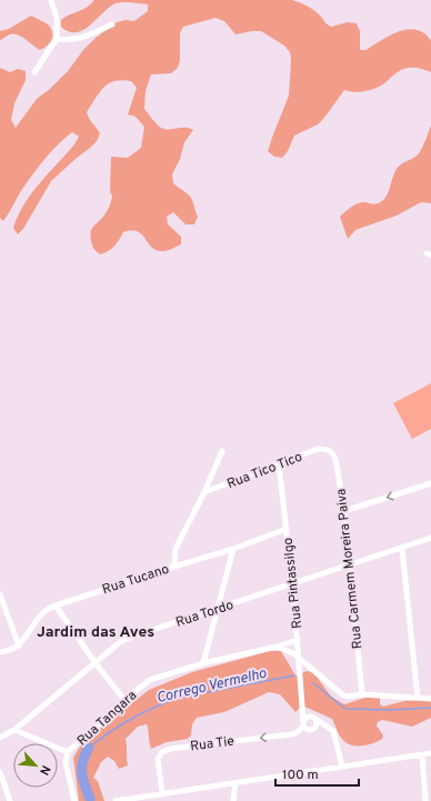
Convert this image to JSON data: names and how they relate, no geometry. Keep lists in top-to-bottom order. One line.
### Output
{"streets":{"street":["Rua Tico Tico","Rua Carmem Moreira Paiva","Rua Tucano","Rua Pintassilgo","Rua Tordo","Rua Tangara","Rua Tie"]},"crossings":[["Rua Tico Tico","Rua Carmem Moreira Paiva"],["Rua Tico Tico","Rua Pintassilgo"],["Rua Carmem Moreira Paiva","Rua Tordo"],["Rua Tucano","Rua Pintassilgo"],["Rua Pintassilgo","Rua Tordo"],["Rua Pintassilgo","Rua Tangara"],["Rua Pintassilgo","Rua Tie"]],"districts":["Jardim das Aves"],"water":["Corrego Vermelho"],"scale_bar":"100 m","north":"bottom right"}
